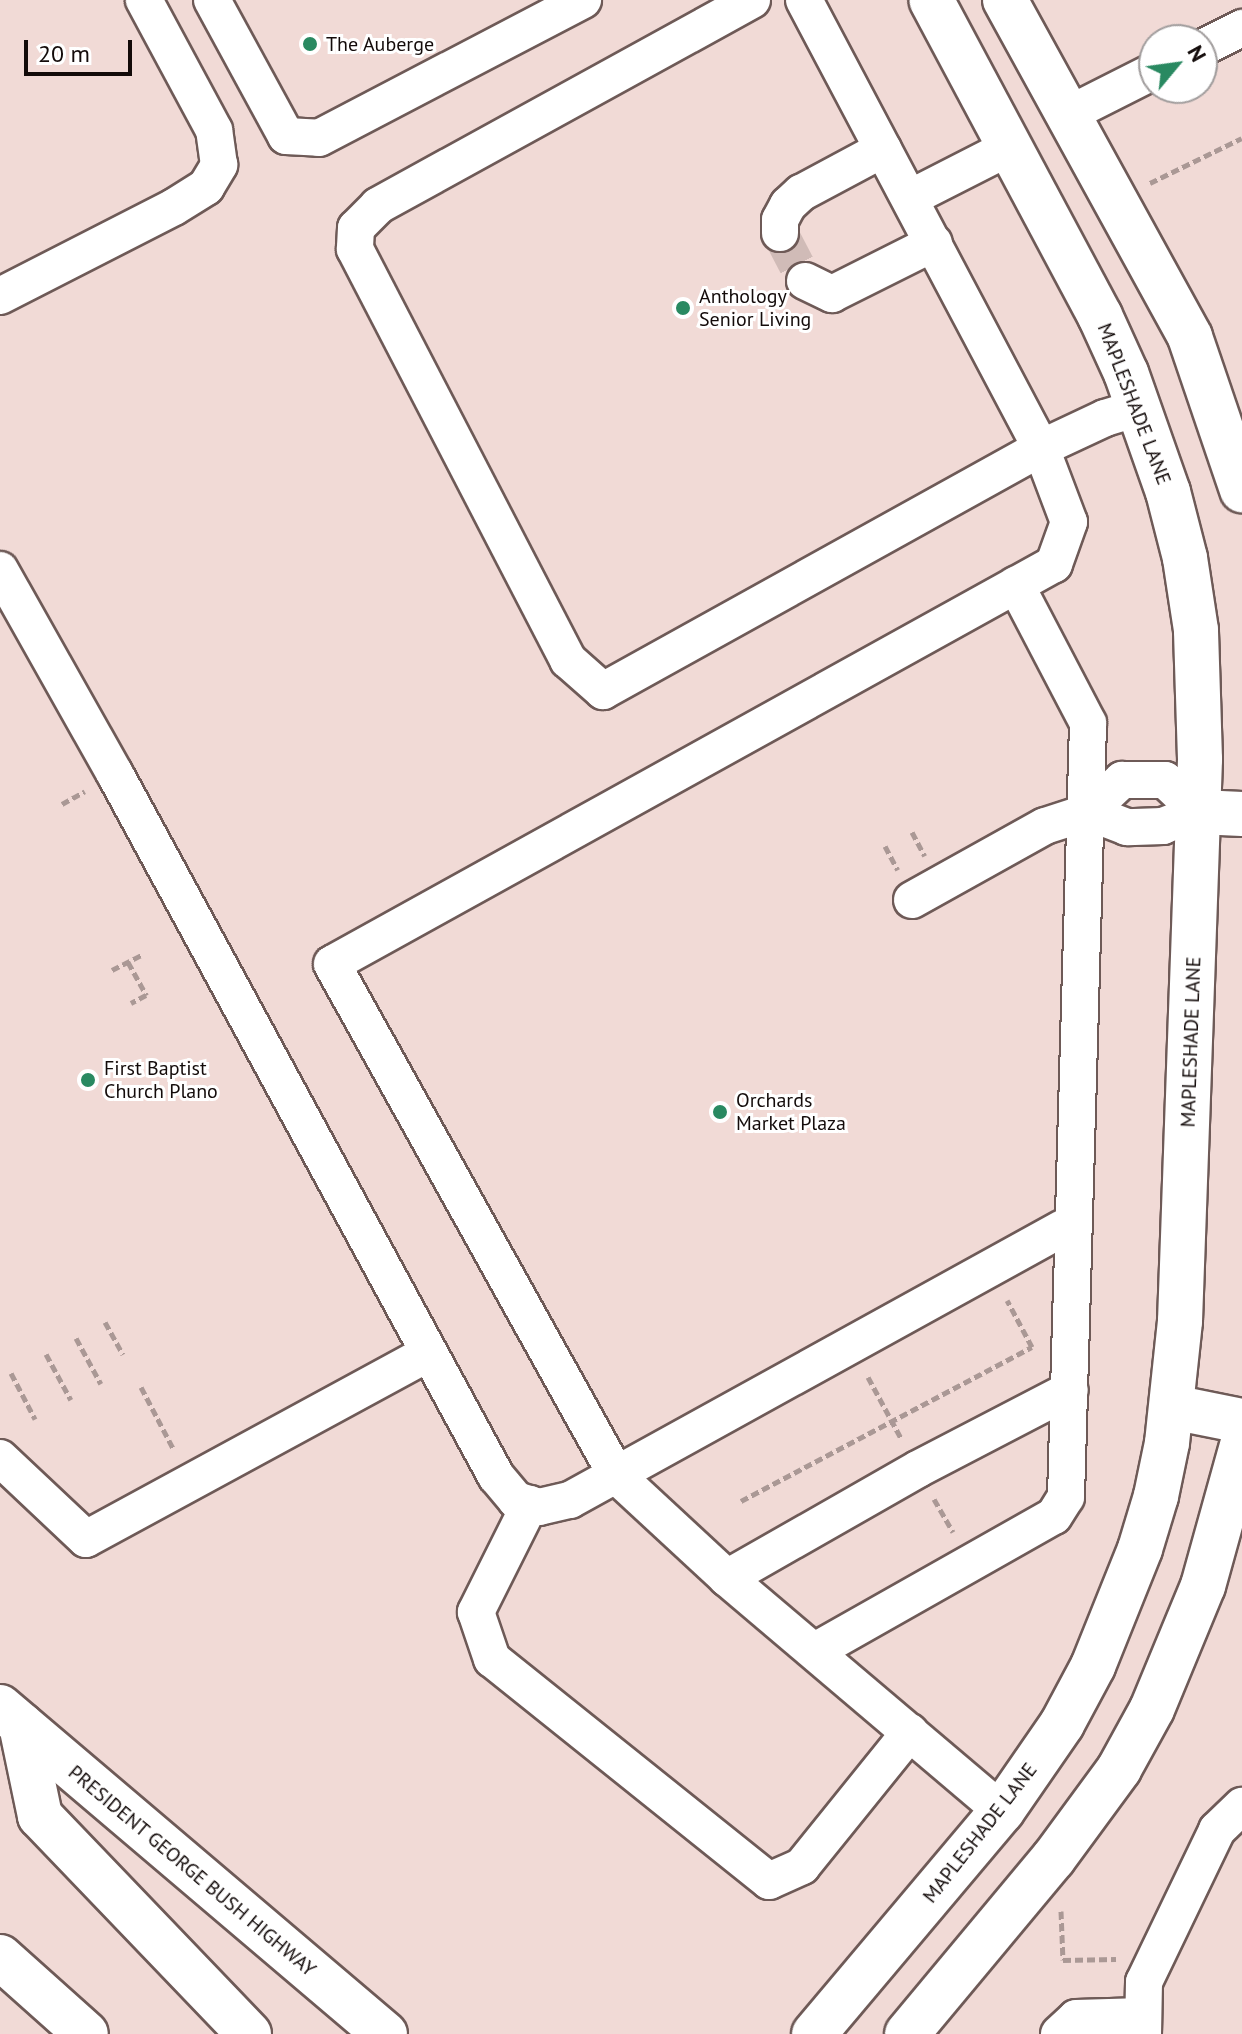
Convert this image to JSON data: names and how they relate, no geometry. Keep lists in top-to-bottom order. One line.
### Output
{"streets":{"main road":["MAPLESHADE LANE","PRESIDENT GEORGE BUSH HIGHWAY"]},"places":["The Auberge","Anthology Senior Living","First Baptist Church Plano","Orchards Market Plaza"],"scale_bar":"20 m","north":"top right"}
